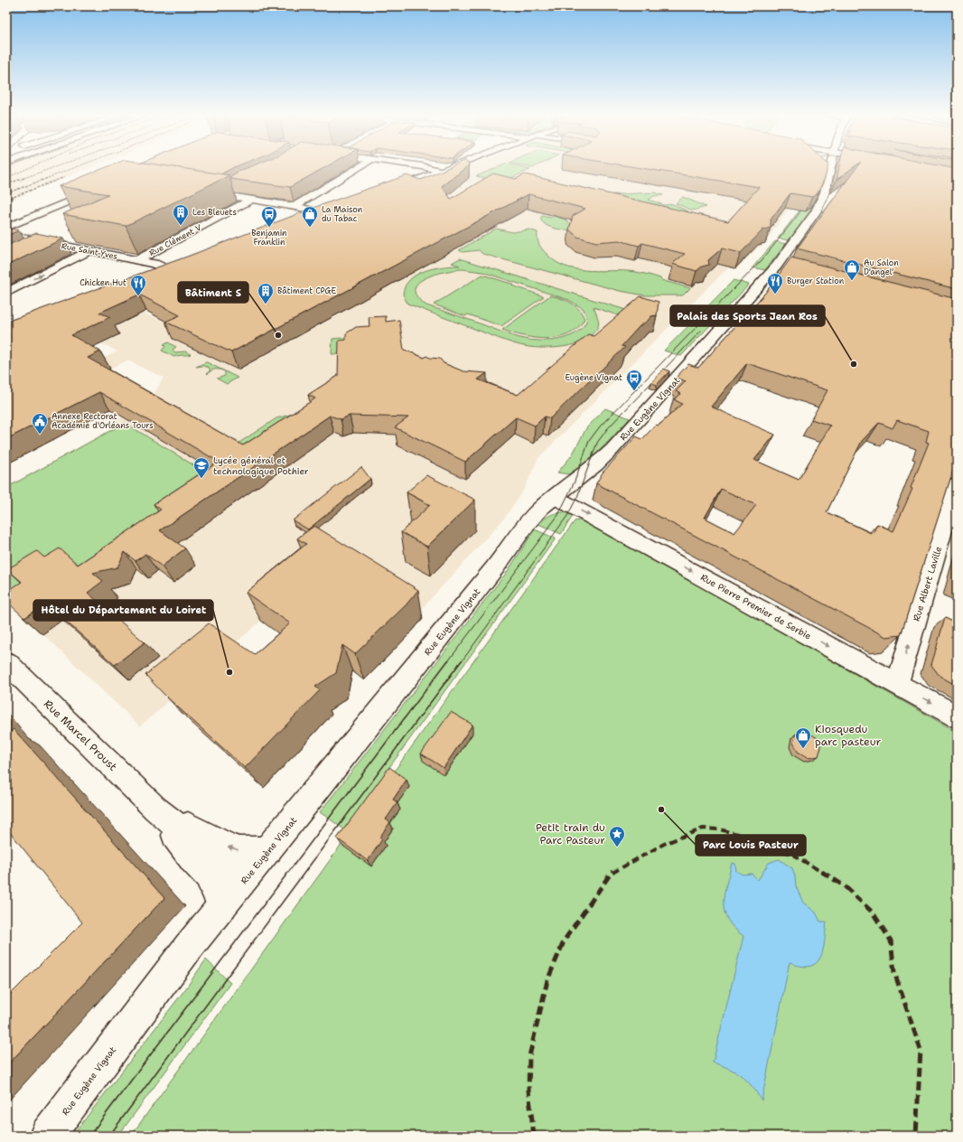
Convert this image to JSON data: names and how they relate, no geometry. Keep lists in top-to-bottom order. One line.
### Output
{"streets":{"street":["Rue Clément V","Rue Saint-Yves","Rue Eugène Vignat","Rue Albert Laville","Rue Pierre Premier de Serbie","Rue Marcel Proust"]},"crossings":[["Rue Clément V","Rue Saint-Yves"],["Rue Eugène Vignat","Rue Pierre Premier de Serbie"],["Rue Eugène Vignat","Rue Marcel Proust"],["Rue Albert Laville","Rue Pierre Premier de Serbie"]],"one_way":["Rue Albert Laville","Rue Pierre Premier de Serbie"],"places":{"building":["Les Bleuets","Bâtiment CPGE"],"bus stop":["Benjamin Franklin","Eugène Vignat"],"shop":["La Maison du Tabac","Au Salon D'angel'","Kiosquedu parc pasteur"],"restaurant":["Burger Station","Chicken Hut"],"other":["Bâtiment S","Palais des Sports Jean Ros","Hôtel du Département du Loiret","Parc Louis Pasteur"],"public building":["Annexe Rectorat Académie d'Orléans Tours"],"school or university":["Lycée général et technologique Pothier"],"place":["Petit train du Parc Pasteur"]}}
